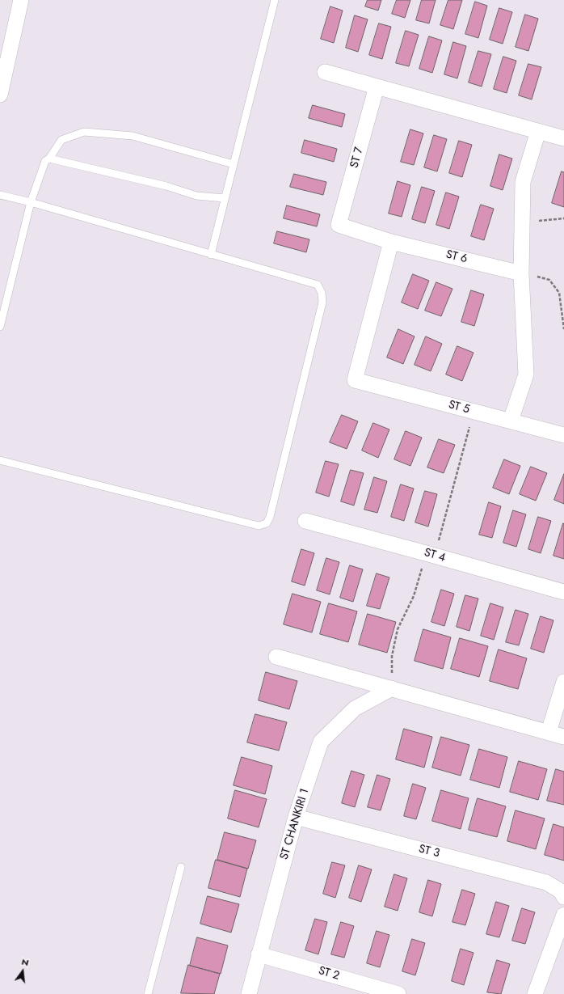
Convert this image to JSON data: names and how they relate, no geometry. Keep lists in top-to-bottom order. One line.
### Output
{"streets":{"street":["ST 7","ST 6","ST 5","ST 4","ST CHANKIRI 1","ST 3","ST 2"]},"crossings":[["ST 7","ST 6"],["ST 7","ST 5"],["ST 6","ST 5"],["ST CHANKIRI 1","ST 3"],["ST CHANKIRI 1","ST 2"]],"north":"top"}
